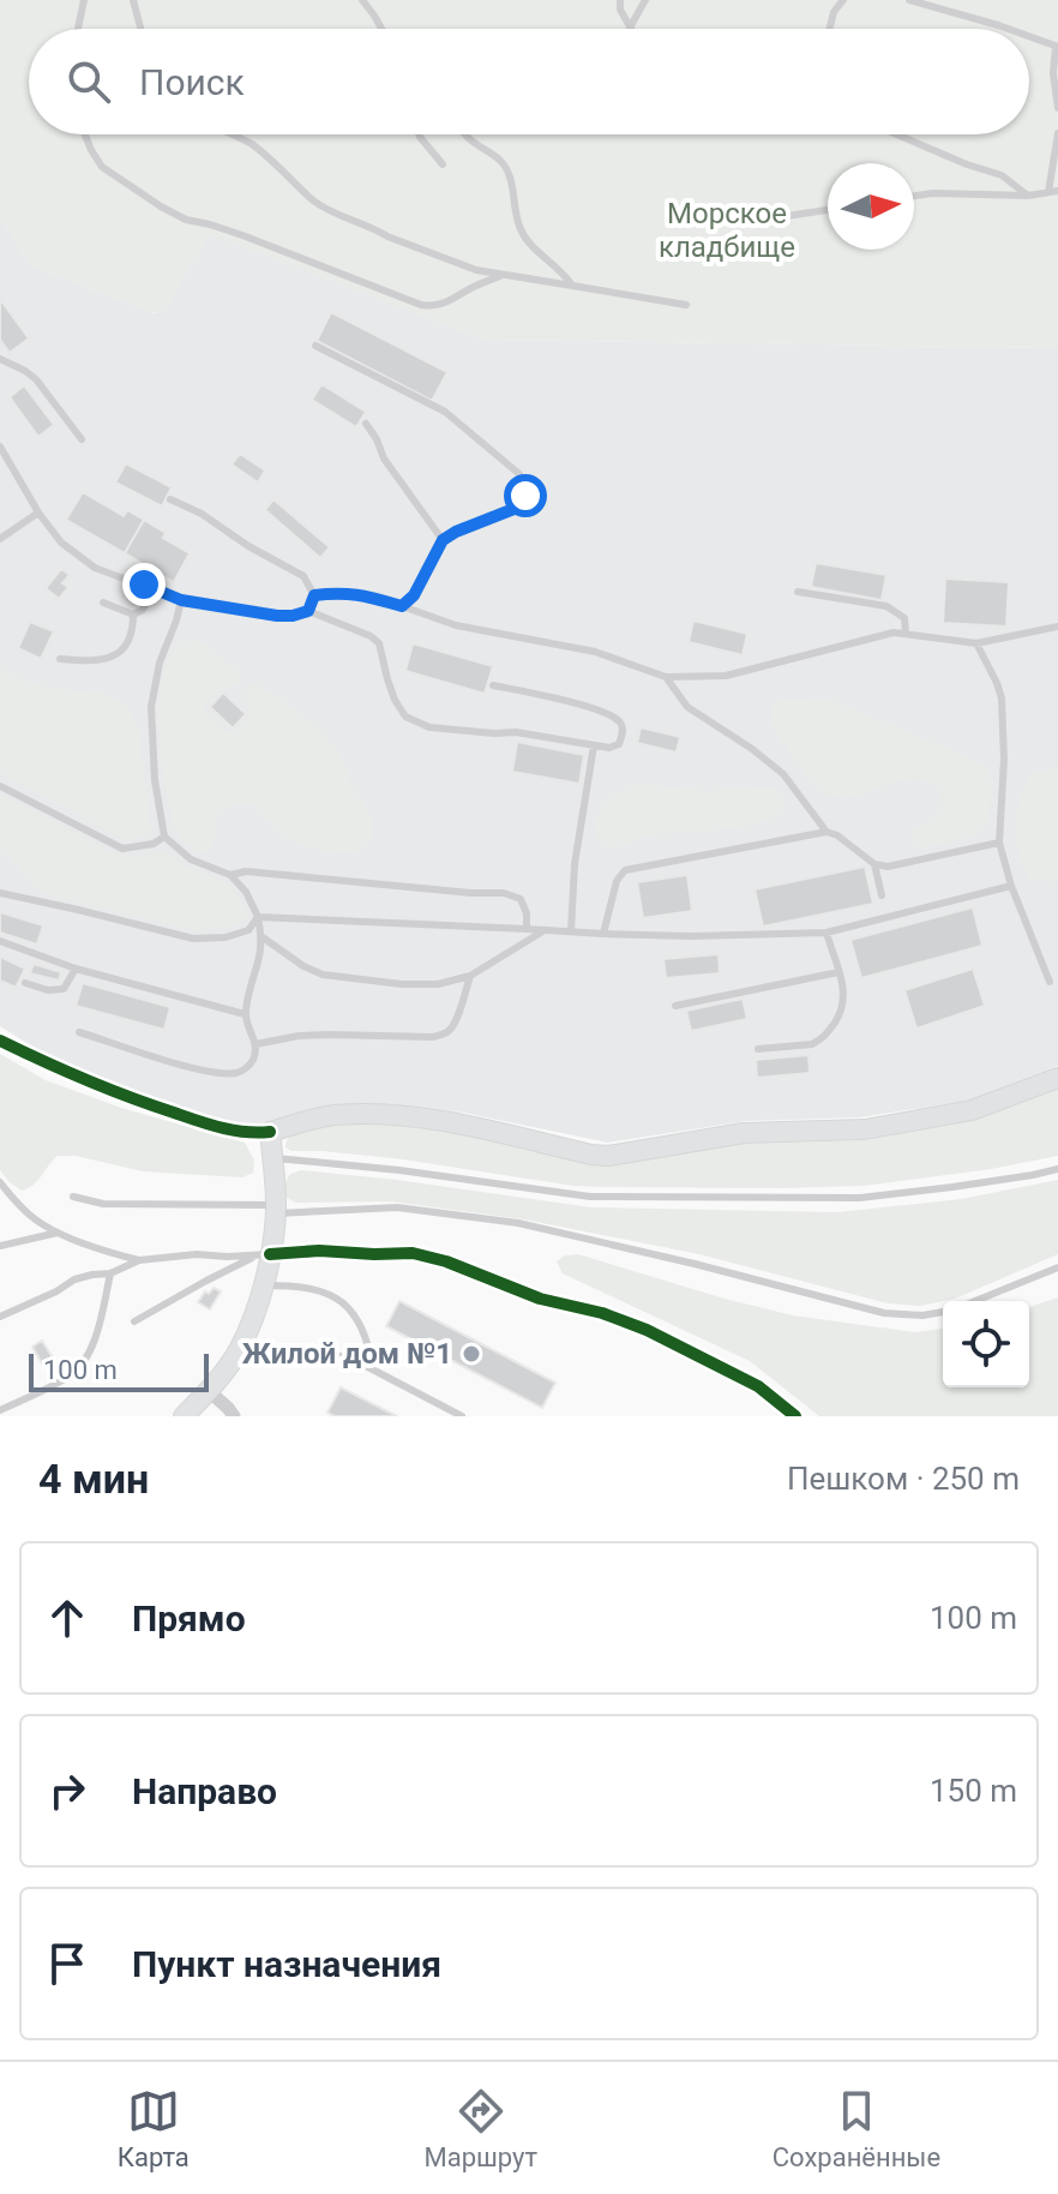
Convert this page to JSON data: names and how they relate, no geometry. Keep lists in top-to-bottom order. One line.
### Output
{"parks":["Морское кладбище"],"places":["Жилой дом №1"],"scale_bar":"100 m","north":"right","page":{"search":"Поиск","scale":"100 m","heading":["4 мин","Пешком · 250 m"],"list":[["Прямо","100 m"],["Направо","150 m"],"Пункт назначения"],"nav":["Карта","Маршрут","Сохранённые"]}}
